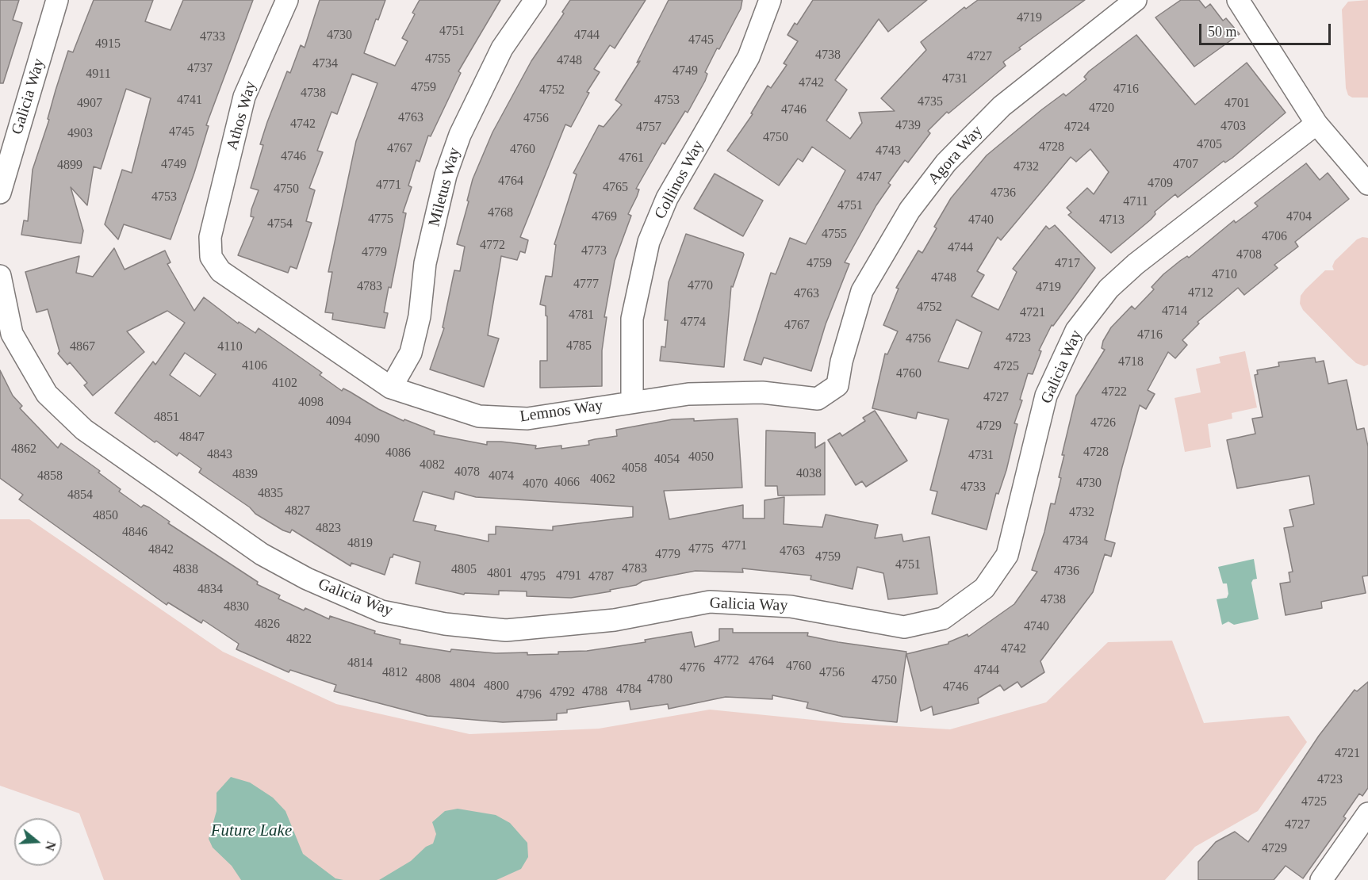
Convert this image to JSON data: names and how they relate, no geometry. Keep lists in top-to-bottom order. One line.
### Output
{"streets":{"street":["Galicia Way","Athos Way","Agora Way","Collinos Way","Miletus Way","Lemnos Way"]},"crossings":[["Athos Way","Lemnos Way"],["Agora Way","Lemnos Way"],["Collinos Way","Lemnos Way"],["Miletus Way","Lemnos Way"]],"water":["Future Lake"],"house_numbers":["4719","4751","4730","4744","4733","4745","4915","4738","4727","4755","4748","4734","4737","4749","4911","4731","4742","4759","4716","4752","4738","4741","4753","4735","4907","4701","4720","4746","4763","4756","4742","4739","4703","4757","4724","4745","4903","4750","4705","4728","4767","4760","4743","4746","4761","4749","4707","4899","4732","4747","4764","4709","4771","4765","4750","4736","4753","4711","4751","4768","4769","4704","4775","4740","4713","4754","4755","4706","4772","4744","4773","4779","4708","4759","4717","4710","4748","4777","4770","4783","4719","4712","4763","4752","4714","4721","4781","4774","4767","4716","4723","4756","4785","4867","4110","4718","4106","4725","4760","4102","4722","4727","4098","4851","4094","4726","4729","4847","4090","4862","4728","4086","4843","4731","4050","4054","4082","4058","4078","4038","4839","4858","4074","4062","4066","4730","4070","4733","4835","4854","4827","4732","4850","4823","4846","4734","4819","4771","4775","4842","4763","4779","4759","4751","4783","4838","4805","4736","4801","4791","4795","4787","4834","4738","4830","4826","4740","4822","4742","4772","4764","4814","4760","4776","4744","4812","4756","4808","4780","4750","4804","4800","4746","4784","4788","4792","4796","4721","4723","4725","4727","4729"],"scale_bar":"50 m","north":"right"}
